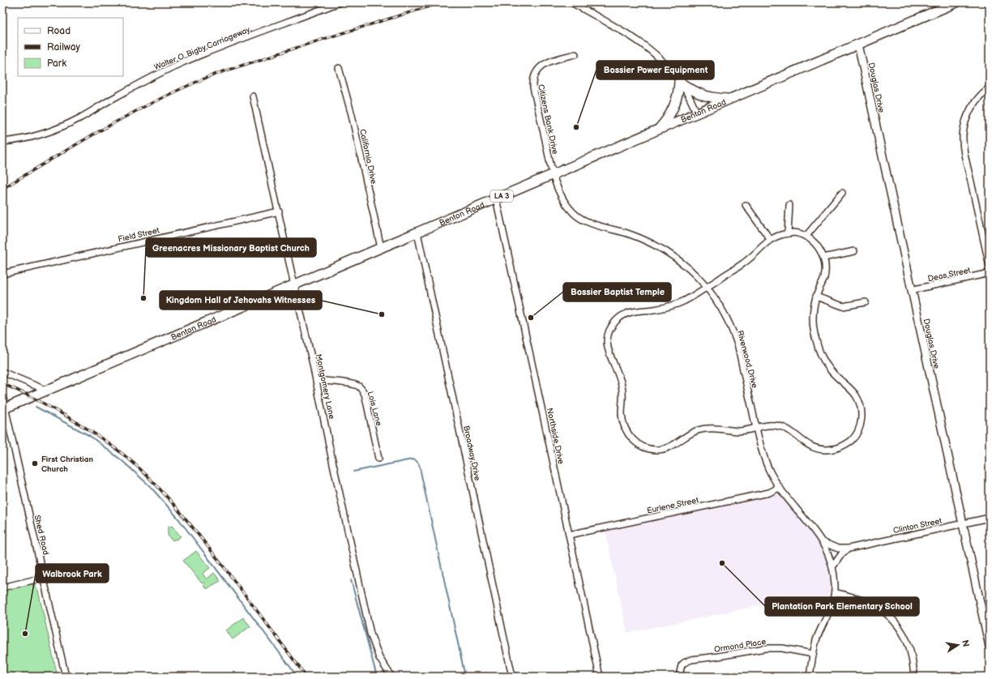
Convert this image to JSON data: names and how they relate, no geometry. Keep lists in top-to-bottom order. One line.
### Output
{"streets":{"main road":["Benton Road","LA 3"],"street":["Walter O. Bigby Carriageway","Douglas Drive","Citizens Bank Drive","California Drive","Field Street","Deas Street","Riverwood Drive","Montgomery Lane","Lois Lane","Northside Drive","Broadway Drive","Eurlene Street","Clinton Street","Shed Road","Ormond Place"]},"crossings":[["Douglas Drive","Benton Road"],["Douglas Drive","Deas Street"],["Douglas Drive","Clinton Street"],["Benton Road","Citizens Bank Drive"],["Benton Road","California Drive"],["Benton Road","Riverwood Drive"],["Benton Road","Montgomery Lane"],["Benton Road","Northside Drive"],["Benton Road","Broadway Drive"],["Benton Road","Shed Road"],["Citizens Bank Drive","Riverwood Drive"],["Field Street","Montgomery Lane"],["Riverwood Drive","Eurlene Street"],["Riverwood Drive","Clinton Street"],["Riverwood Drive","Ormond Place"],["Montgomery Lane","Lois Lane"],["Northside Drive","Eurlene Street"]],"places":["Bossier Power Equipment","Greenacres Missionary Baptist Church","Kingdom Hall of Jehovahs Witnesses","Bossier Baptist Temple","First Christian Church","Plantation Park Elementary School","Walbrook Park"],"legend":["Road","Railway","Park"],"north":"right"}
